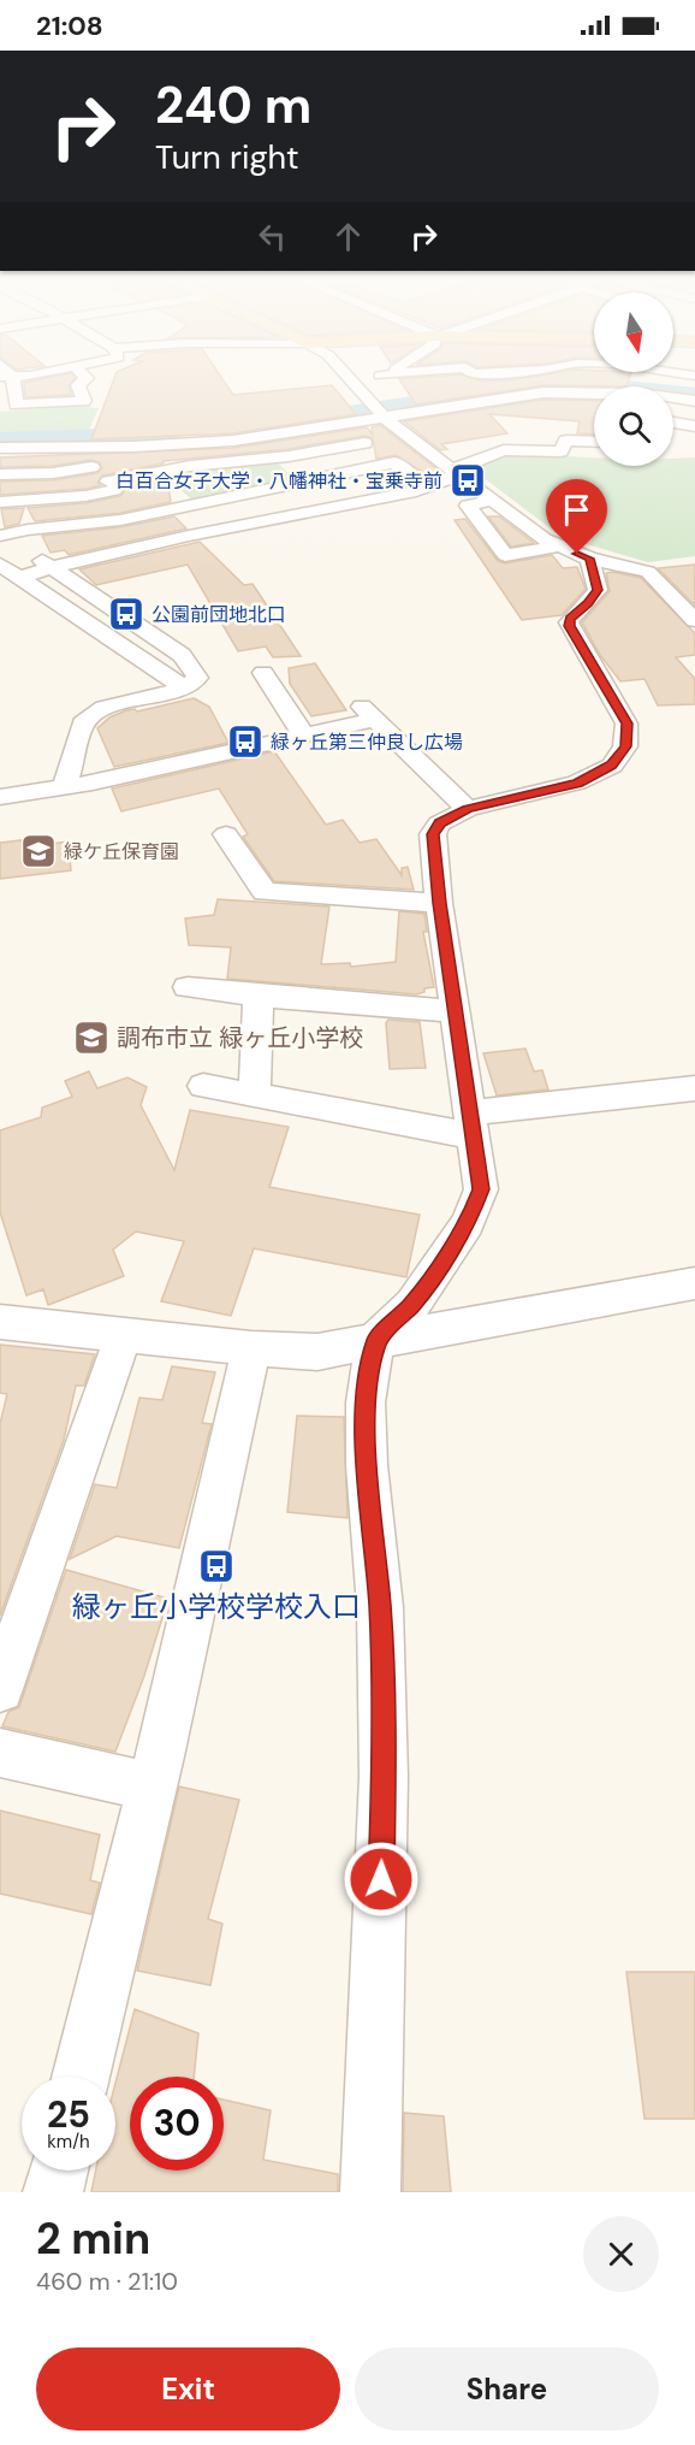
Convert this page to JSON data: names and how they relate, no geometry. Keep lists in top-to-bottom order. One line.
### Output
{"places":{"bus stop":["白百合女子大学・八幡神社・宝乗寺前","公園前団地北口","緑ヶ丘第三仲良し広場","緑ヶ丘小学校学校入口"],"school or university":["緑ケ丘保育園","調布市立 緑ヶ丘小学校"]},"north":"bottom","page":{"status":"21:08","turn":["240 m","Turn right"],"speed":"25 km/h","limit":"30","heading":["2 min","460 m · 21:10"],"buttons":["Exit","Share"]}}
